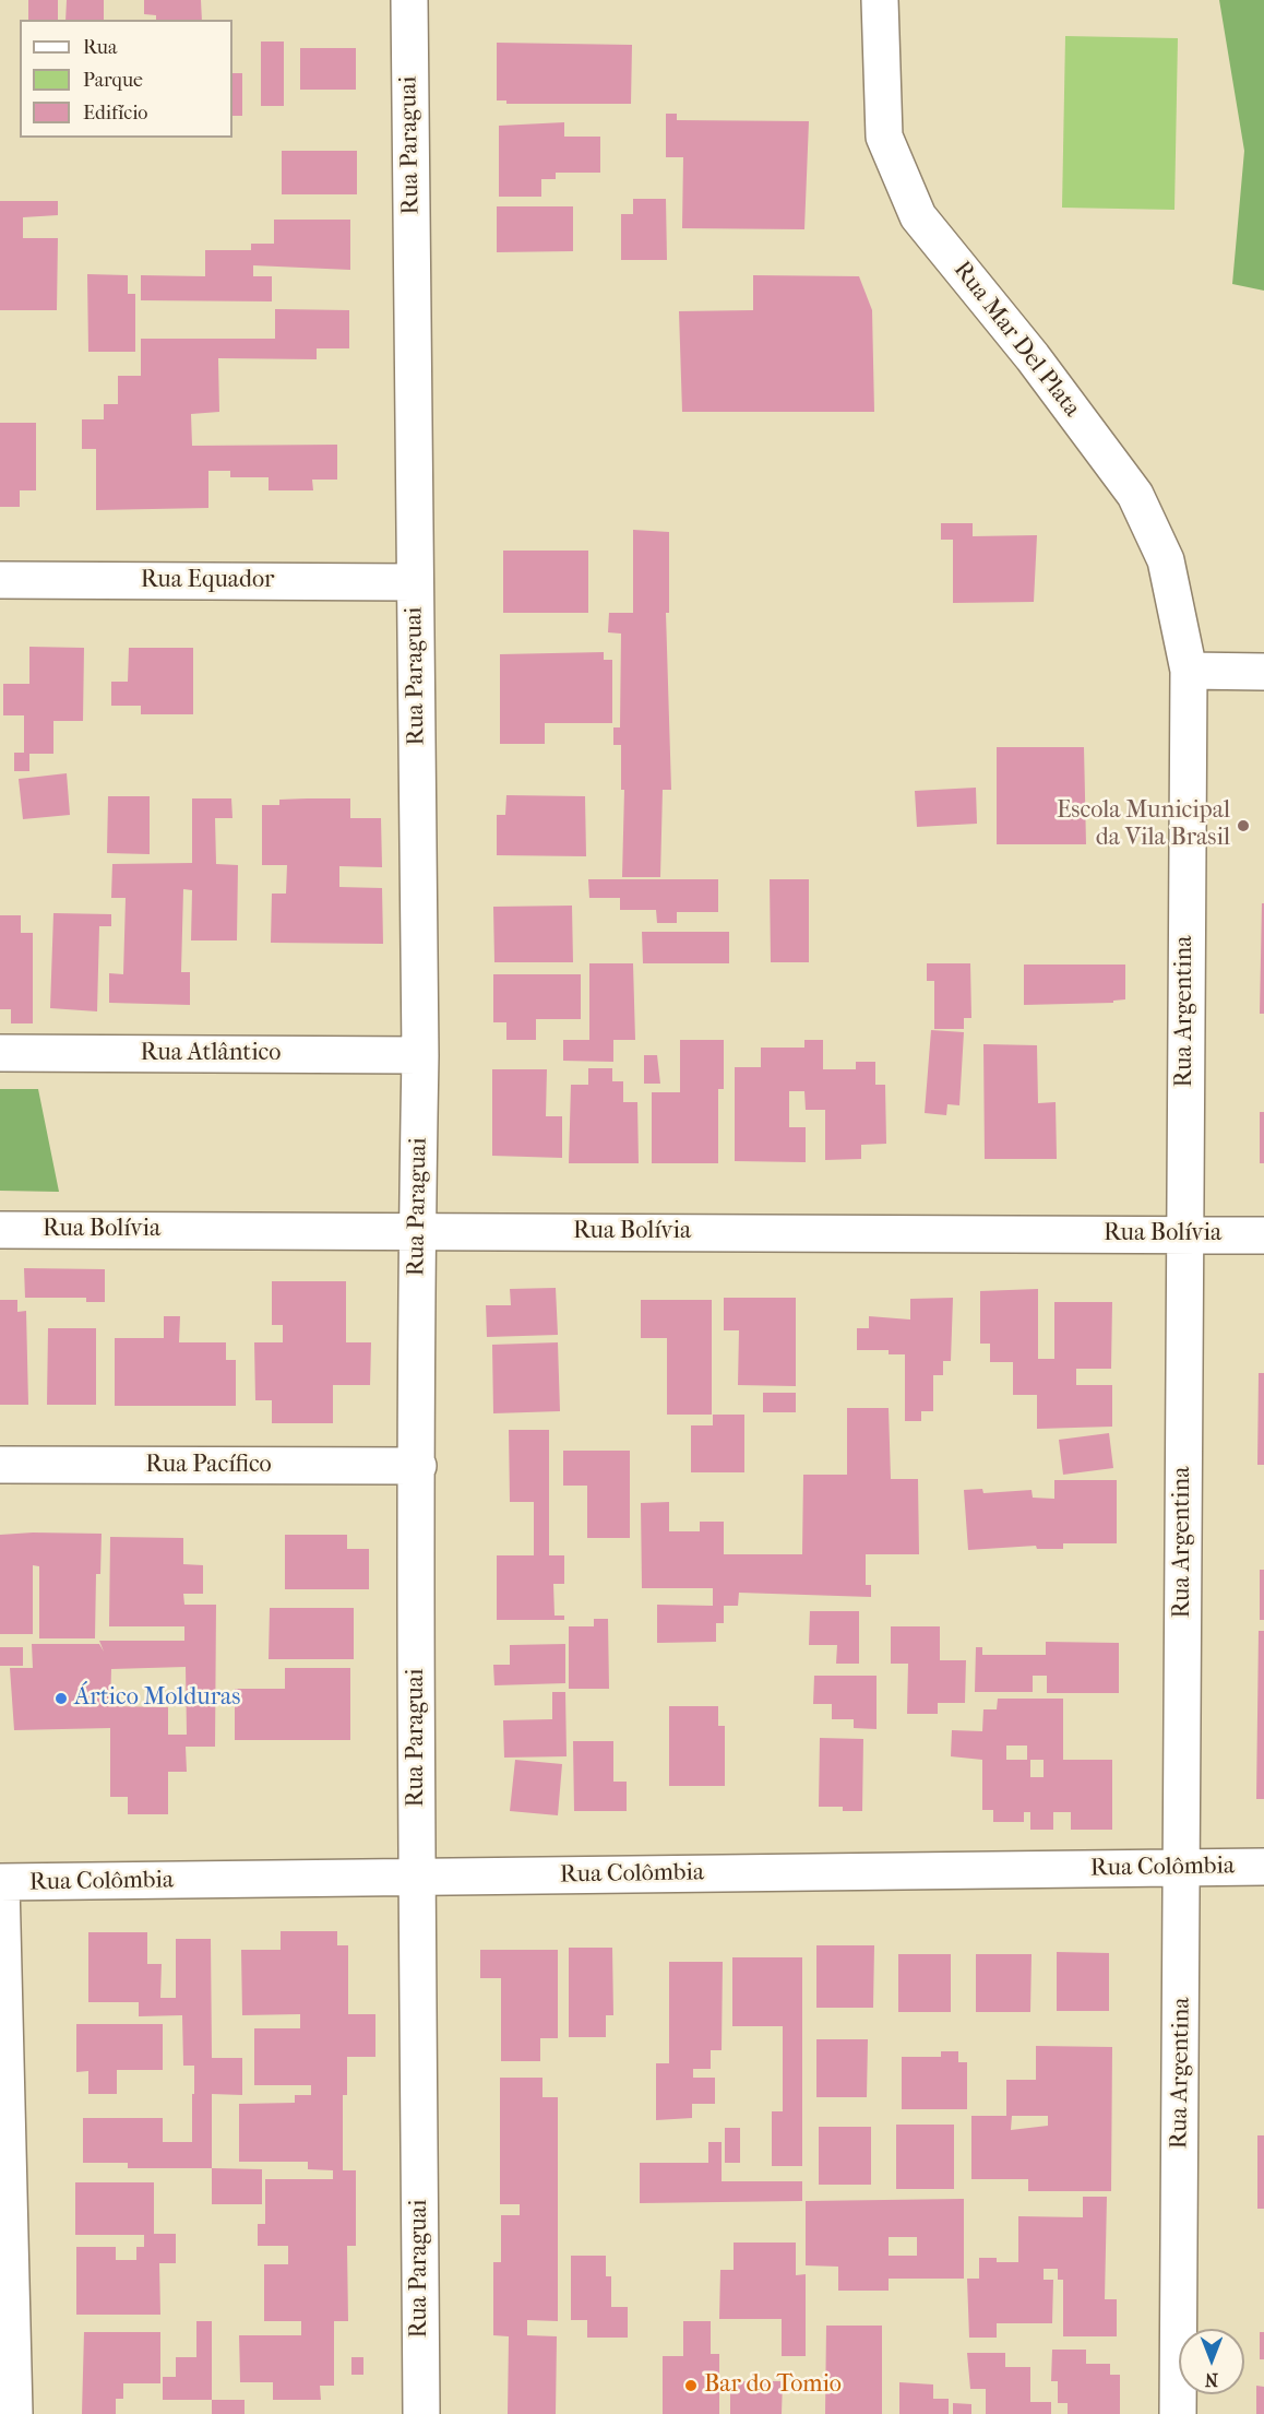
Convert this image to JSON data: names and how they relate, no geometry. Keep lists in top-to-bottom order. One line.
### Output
{"streets":{"street":["Rua Paraguai","Rua Mar Del Plata","Rua Equador","Rua Argentina","Rua Atlântico","Rua Bolívia","Rua Pacífico","Rua Colômbia"]},"crossings":[["Rua Paraguai","Rua Equador"],["Rua Paraguai","Rua Atlântico"],["Rua Paraguai","Rua Bolívia"],["Rua Paraguai","Rua Pacífico"],["Rua Paraguai","Rua Colômbia"],["Rua Mar Del Plata","Rua Argentina"],["Rua Argentina","Rua Bolívia"],["Rua Argentina","Rua Colômbia"]],"places":["Escola Municipal da Vila Brasil","Ártico Molduras","Bar do Tomio"],"legend":["Rua","Parque","Edifício"],"north":"bottom"}
